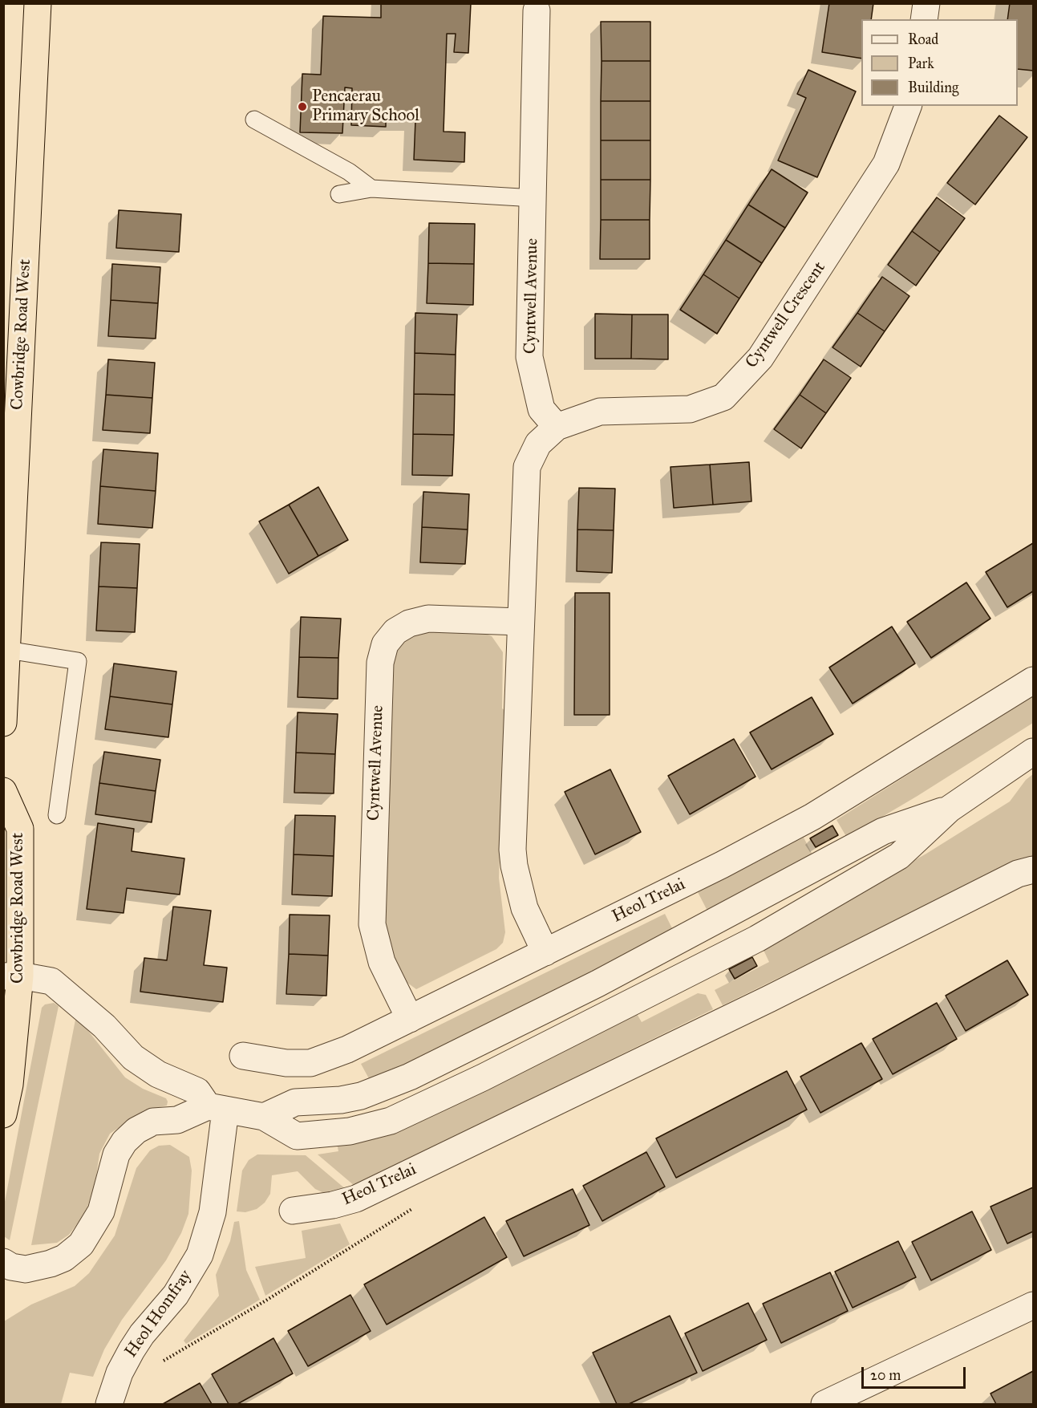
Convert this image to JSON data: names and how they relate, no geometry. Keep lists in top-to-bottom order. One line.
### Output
{"streets":{"highway":["Cowbridge Road West"],"street":["Cyntwell Avenue","Cyntwell Crescent","Heol Trelai","Heol Homfray"]},"crossings":[["Cyntwell Avenue","Cyntwell Crescent"],["Cyntwell Avenue","Heol Trelai"]],"places":["Pencaerau Primary School"],"legend":["Road","Park","Building"],"scale_bar":"20 m"}
